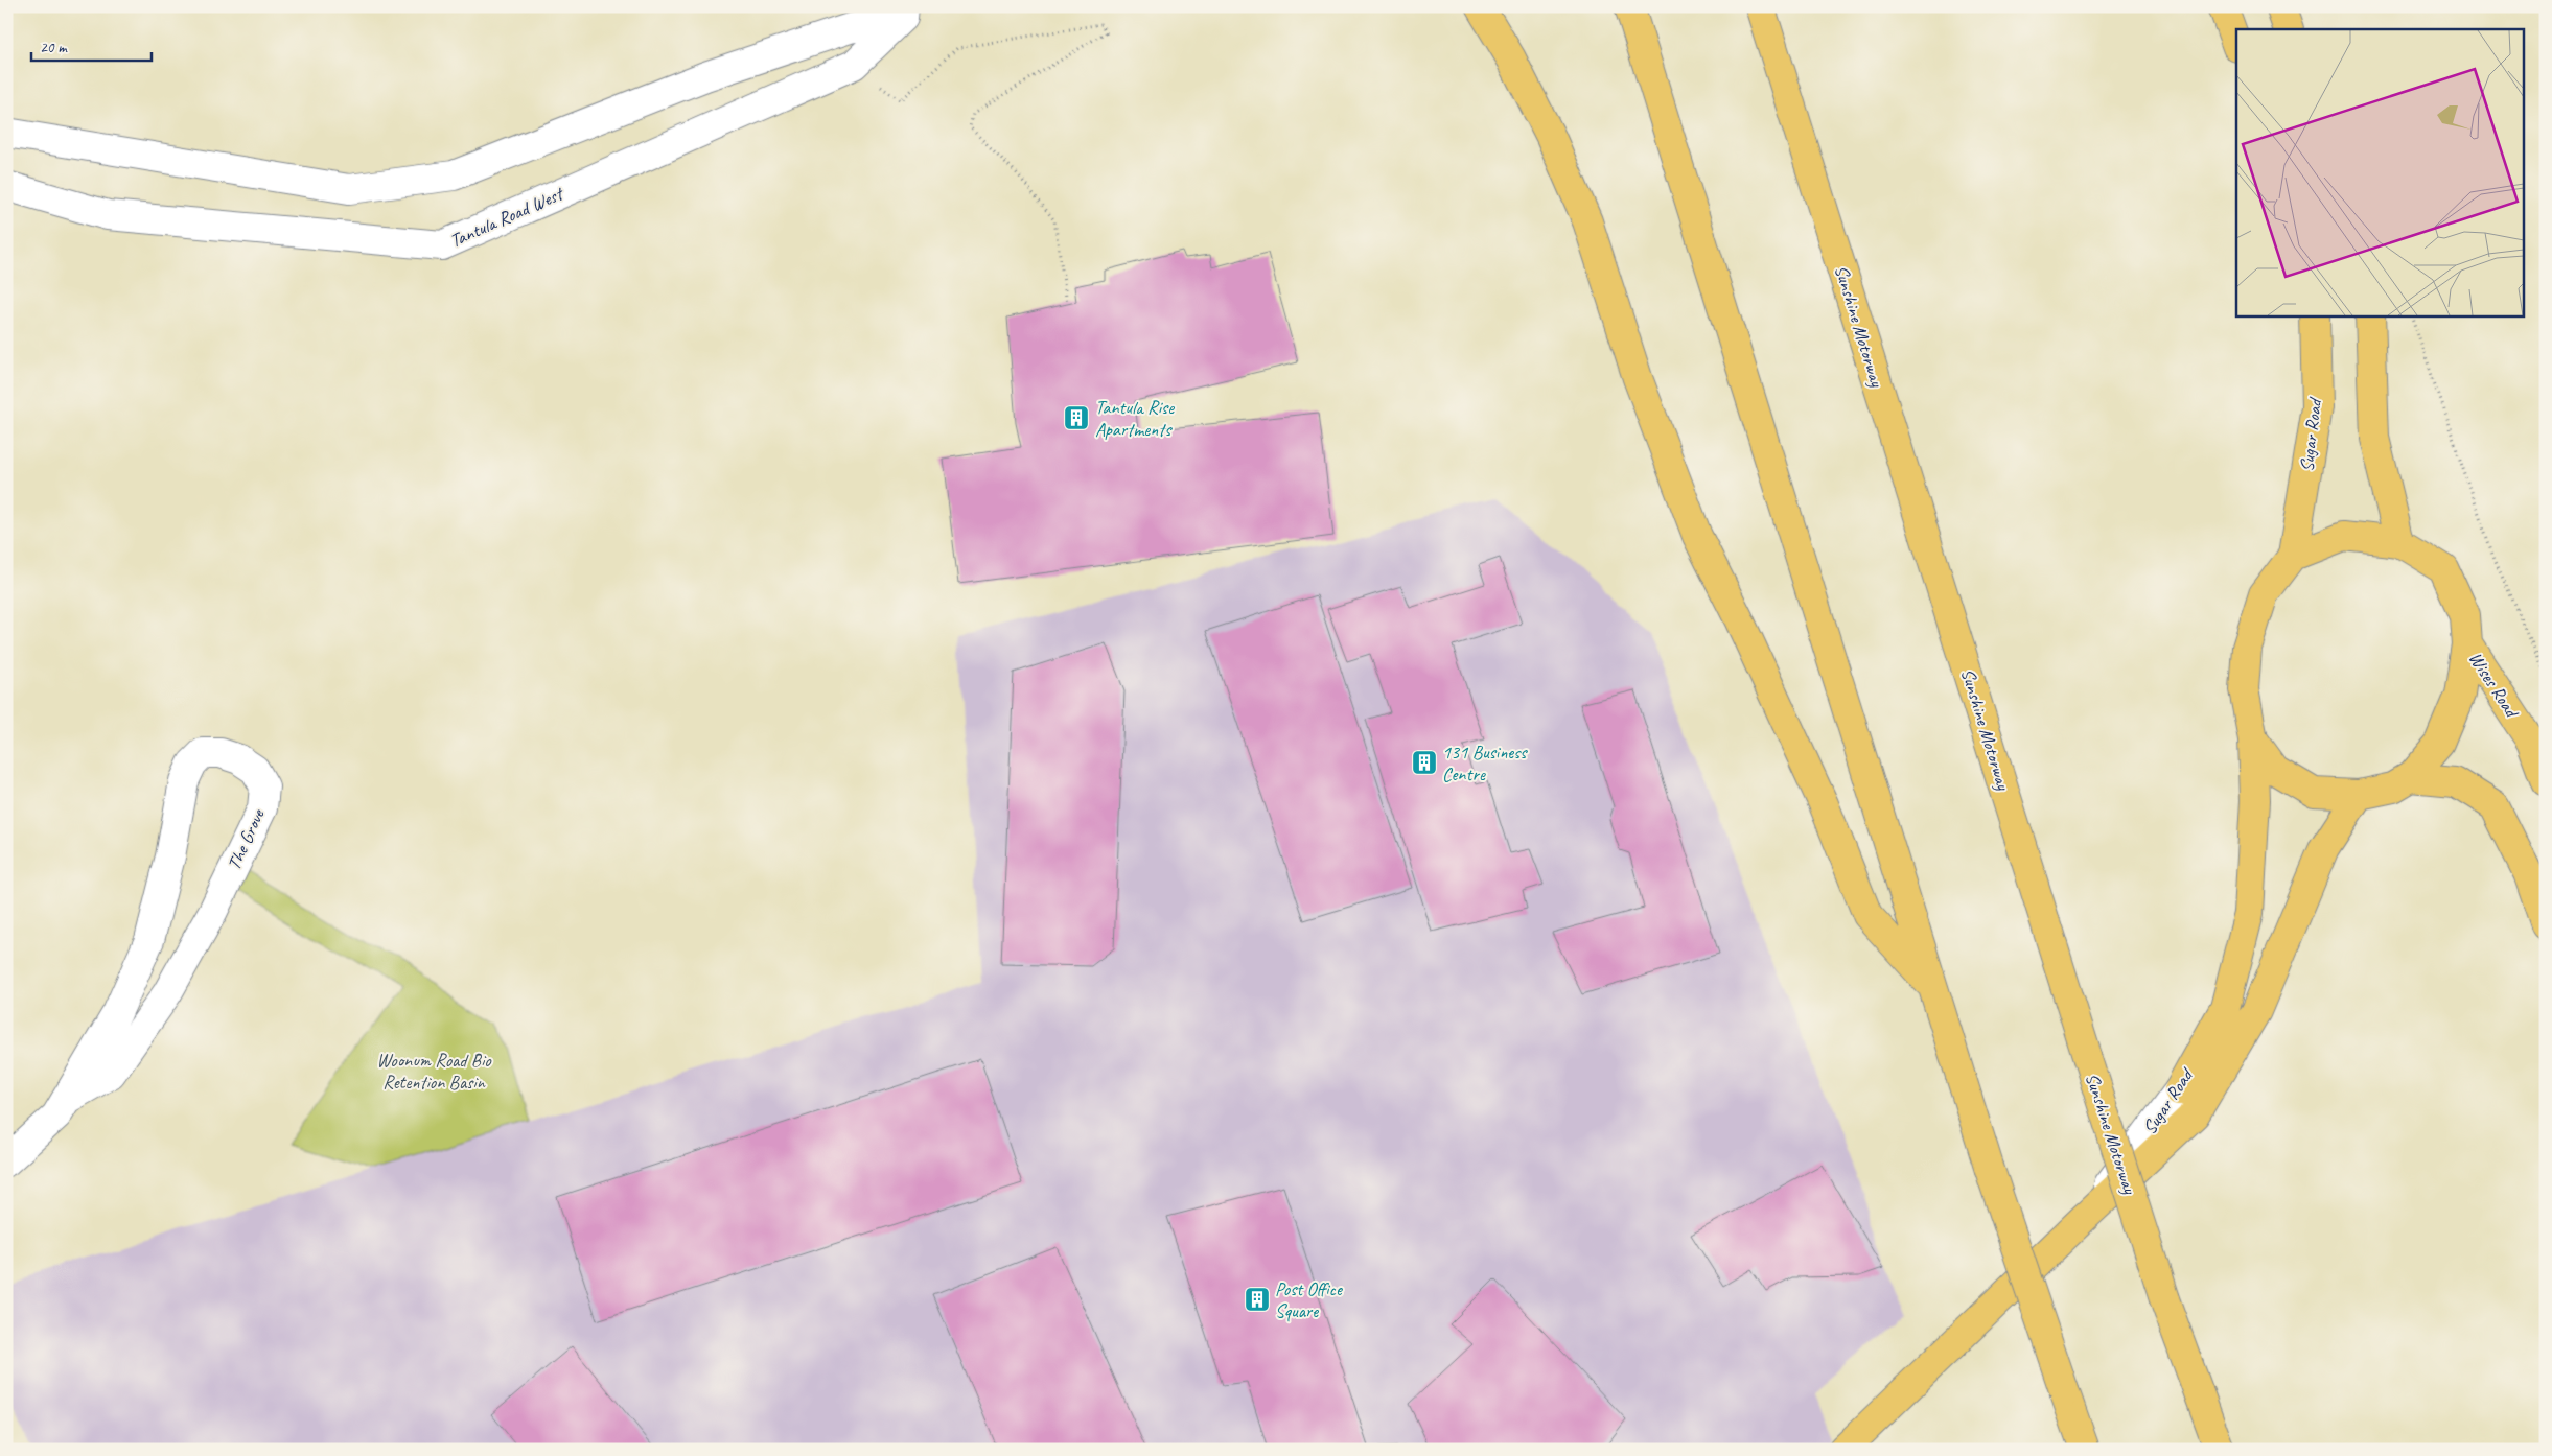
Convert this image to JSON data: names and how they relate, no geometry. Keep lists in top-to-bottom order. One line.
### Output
{"streets":{"main road":["Sunshine Motorway","Sugar Road","Wises Road"],"street":["Tantula Road West","The Grove"]},"parks":["Woonum Road Bio Retention Basin"],"places":{"building":["Tantula Rise Apartments","131 Business Centre","Post Office Square"]},"scale_bar":"20 m"}
